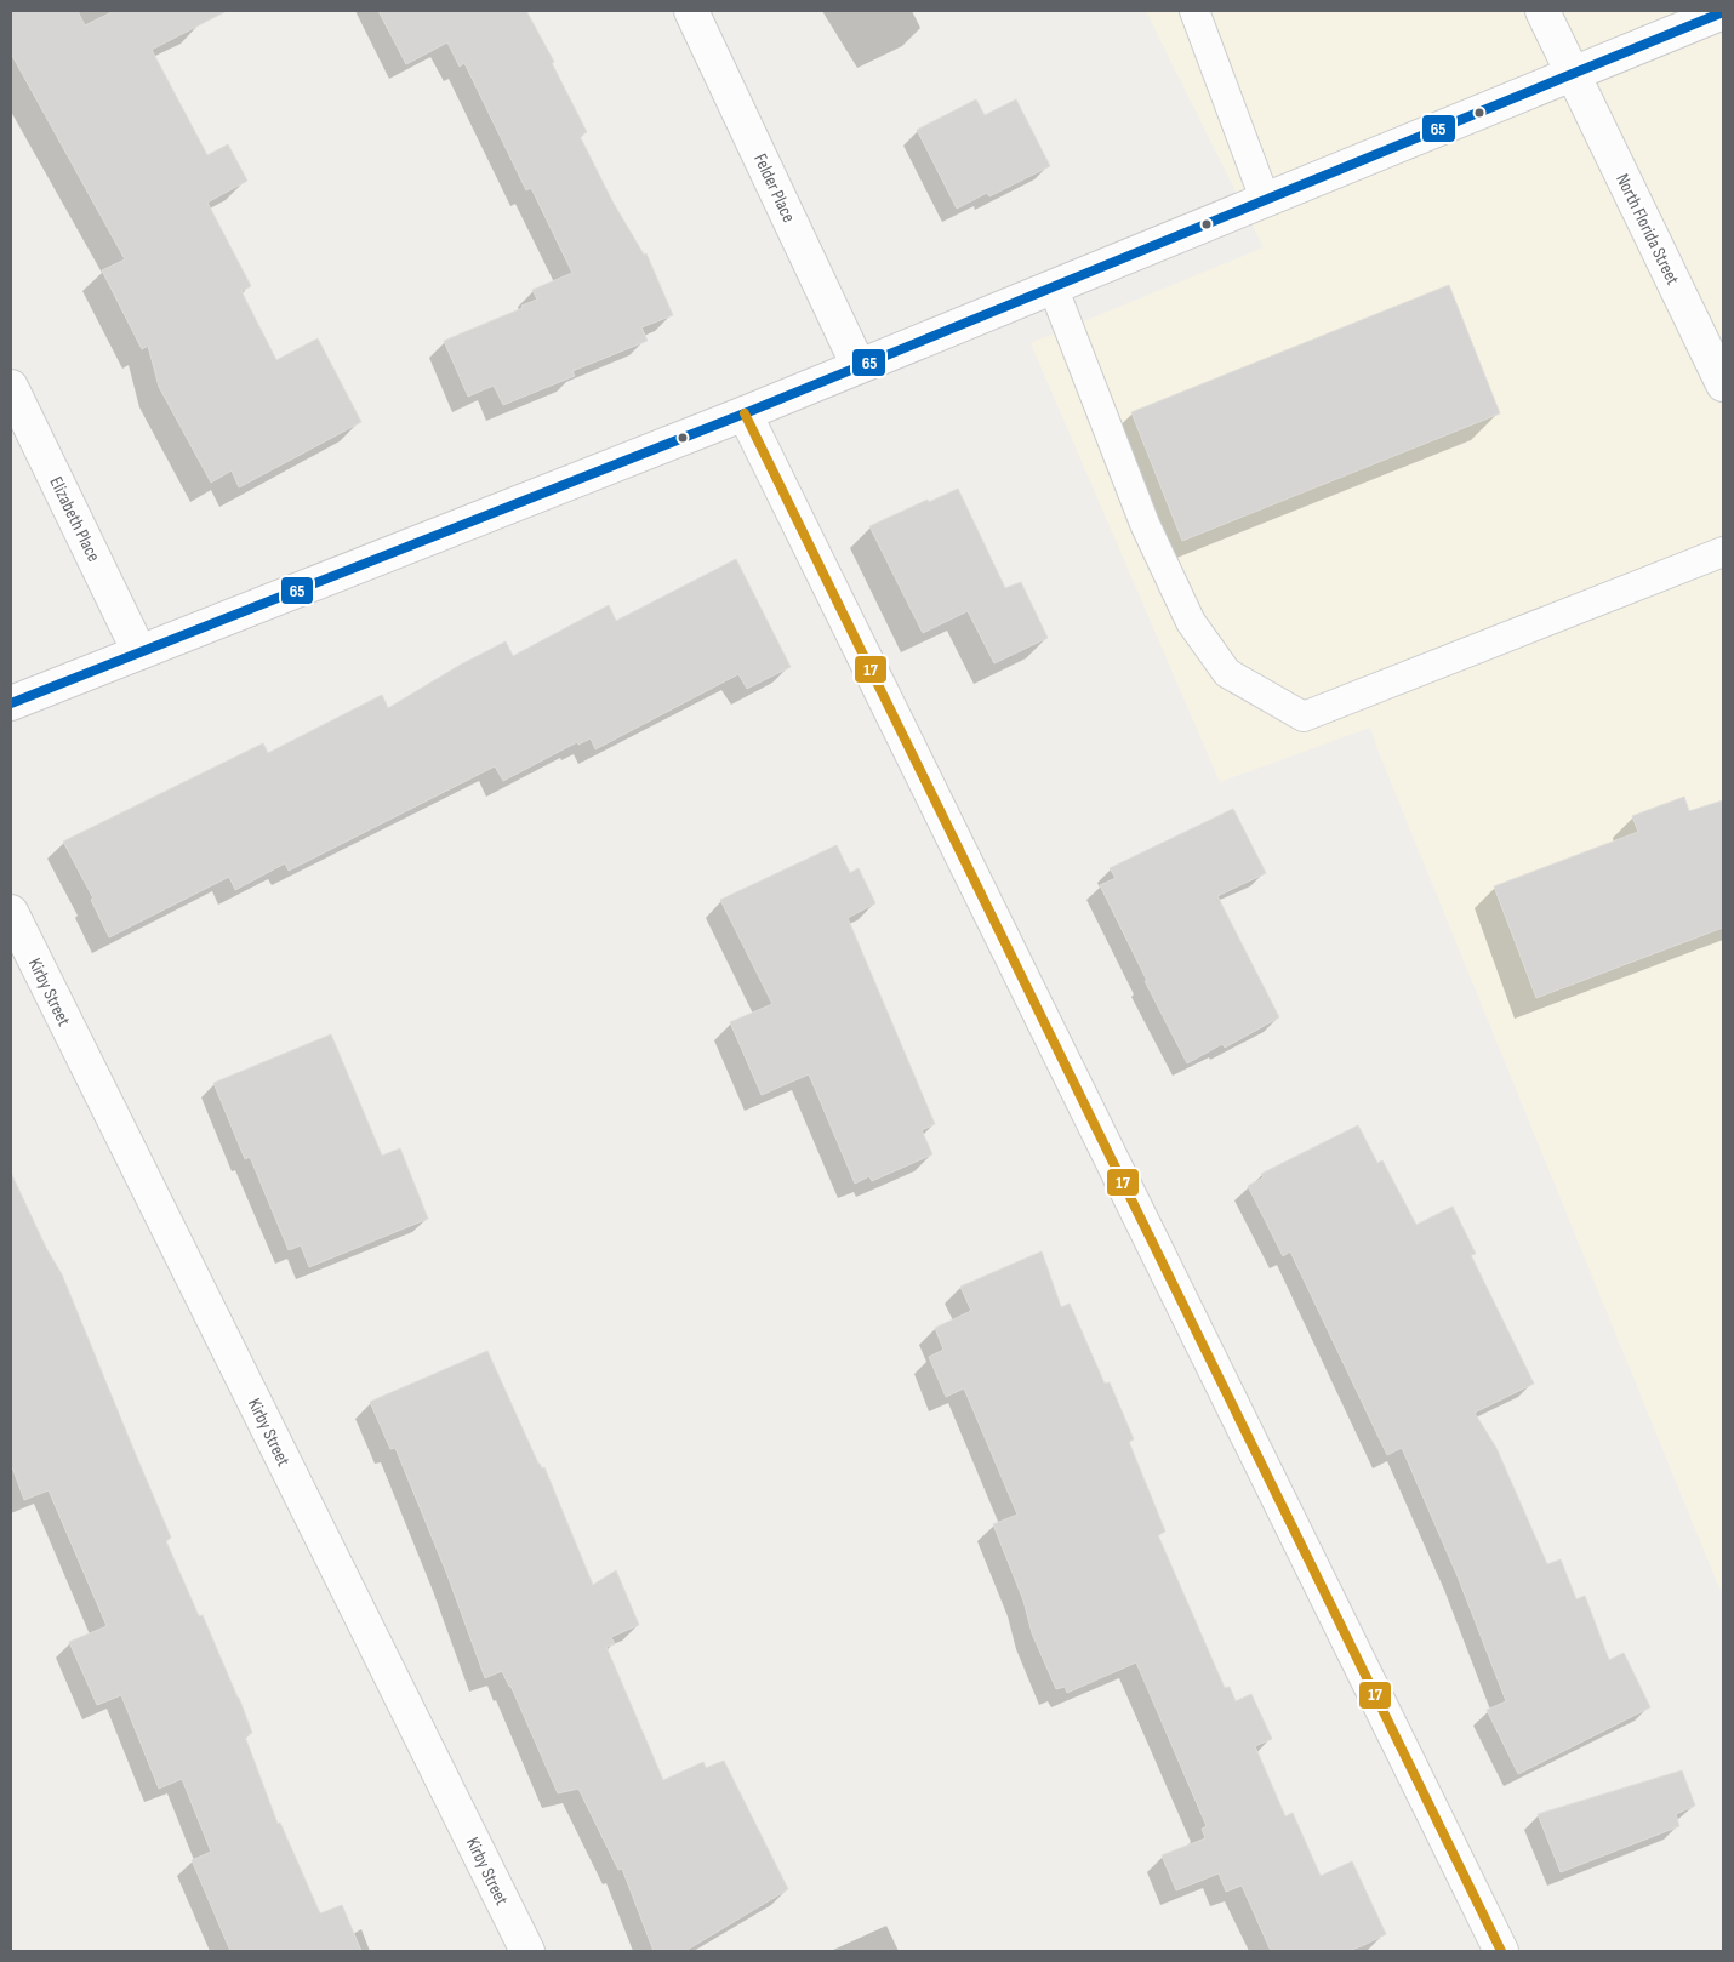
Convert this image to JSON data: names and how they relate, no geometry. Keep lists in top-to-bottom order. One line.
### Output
{"streets":{"street":["Felder Place","North Florida Street","Elizabeth Place","Kirby Street"]},"lines":["transit line 65","transit line 17"]}
